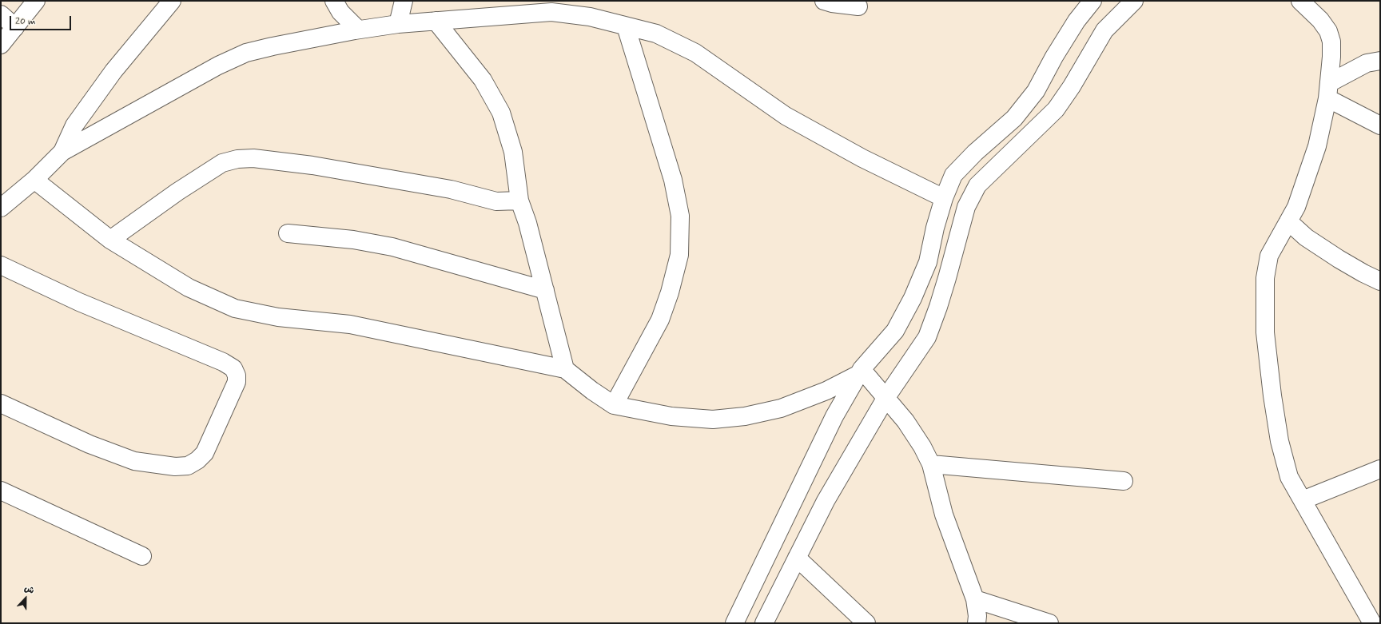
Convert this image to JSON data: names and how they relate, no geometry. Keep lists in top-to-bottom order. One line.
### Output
{"scale_bar":"20 m","north":"top"}
